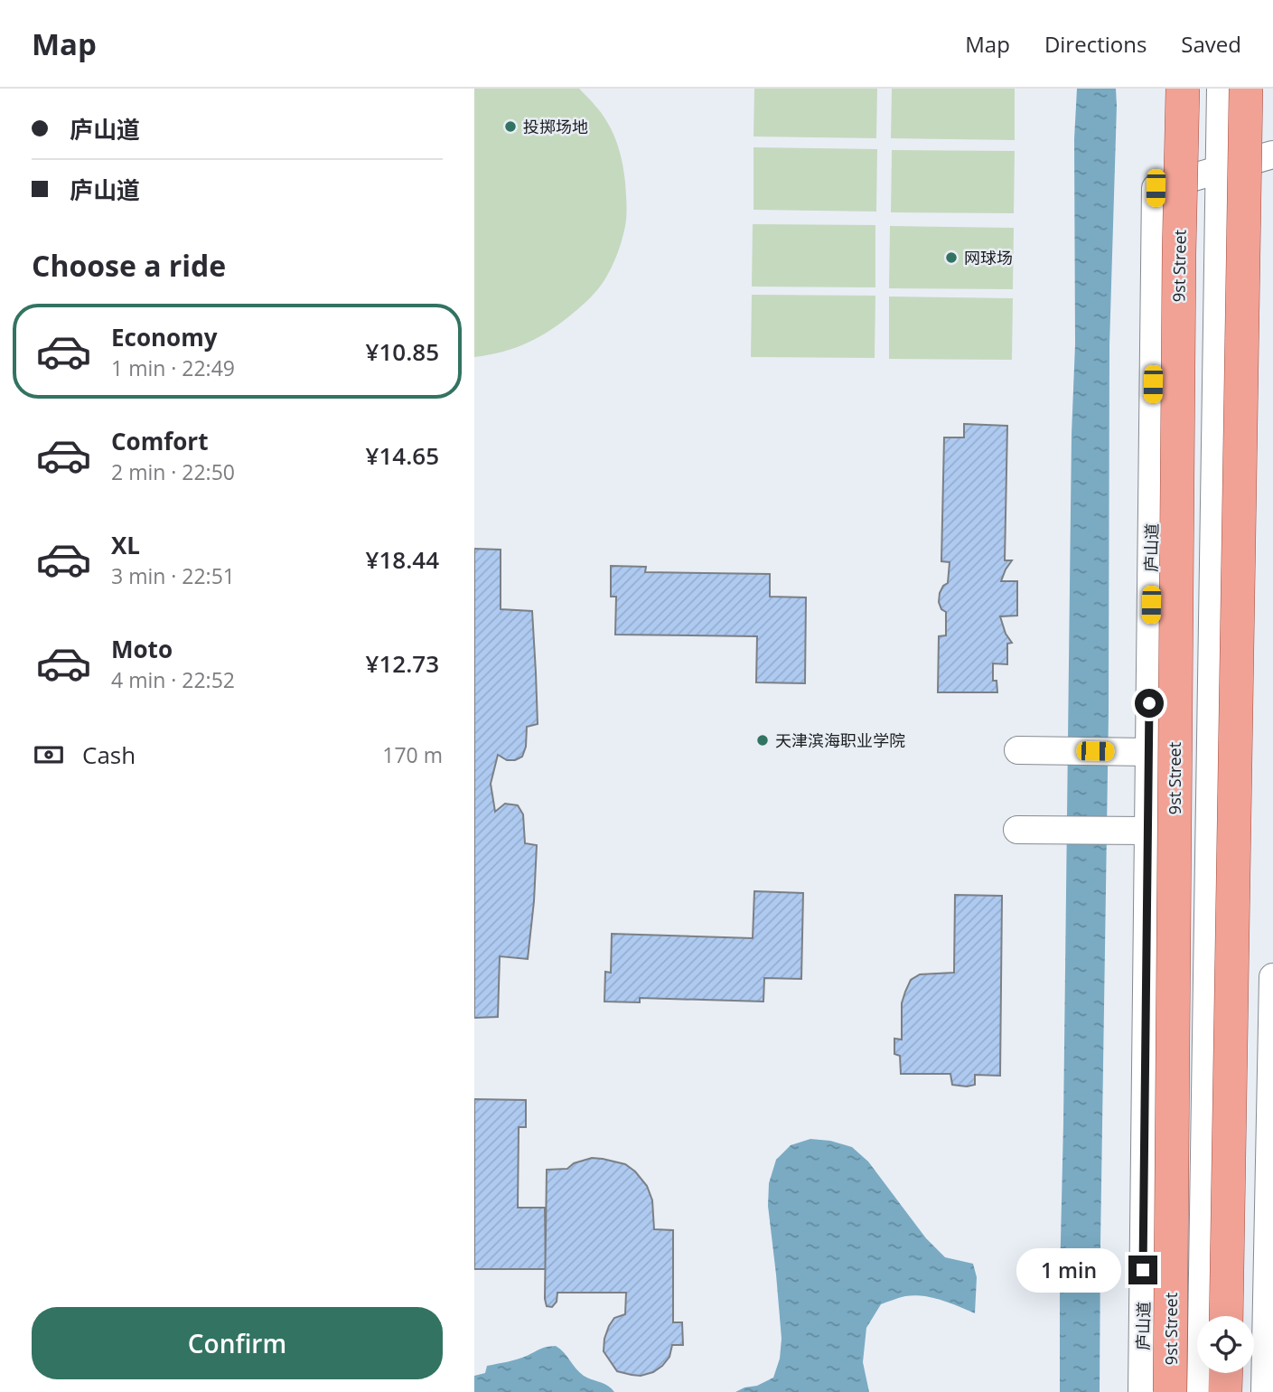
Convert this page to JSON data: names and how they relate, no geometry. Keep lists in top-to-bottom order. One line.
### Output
{"streets":{"main road":["9st Street"],"street":["庐山道"]},"places":["投掷场地","网球场","天津滨海职业学院"],"page":{"header":"Map","nav":["Map","Directions","Saved"],"banner":["庐山道","庐山道"],"heading":"Choose a ride","list":[{"name":"Economy","note":"1 min · 22:49","value":"¥10.85"},{"name":"Comfort","note":"2 min · 22:50","value":"¥14.65"},{"name":"XL","note":"3 min · 22:51","value":"¥18.44"},{"name":"Moto","note":"4 min · 22:52","value":"¥12.73"}],"pay":["Cash","170 m"],"bubble":"1 min","buttons":"Confirm"}}
